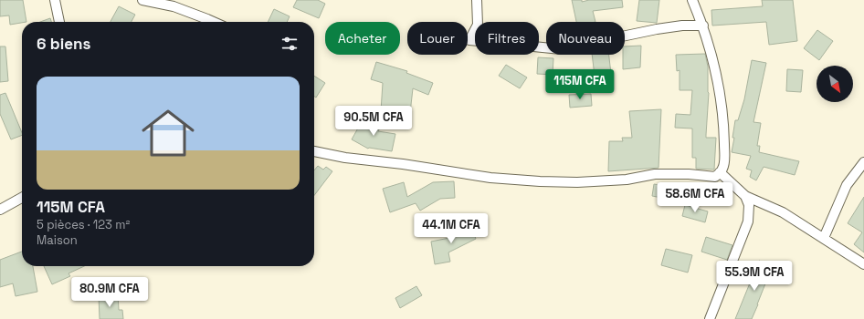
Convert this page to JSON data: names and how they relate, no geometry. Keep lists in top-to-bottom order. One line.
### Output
{"north":"bottom right","page":{"chip":["Acheter","Louer","Filtres","Nouveau"],"heading":"6 biens","list":[{"name":"115M CFA","note":"5 pièces · 123 m² · Maison"}],"price":["115M CFA","90.5M CFA","58.6M CFA","44.1M CFA","55.9M CFA","80.9M CFA"]}}
